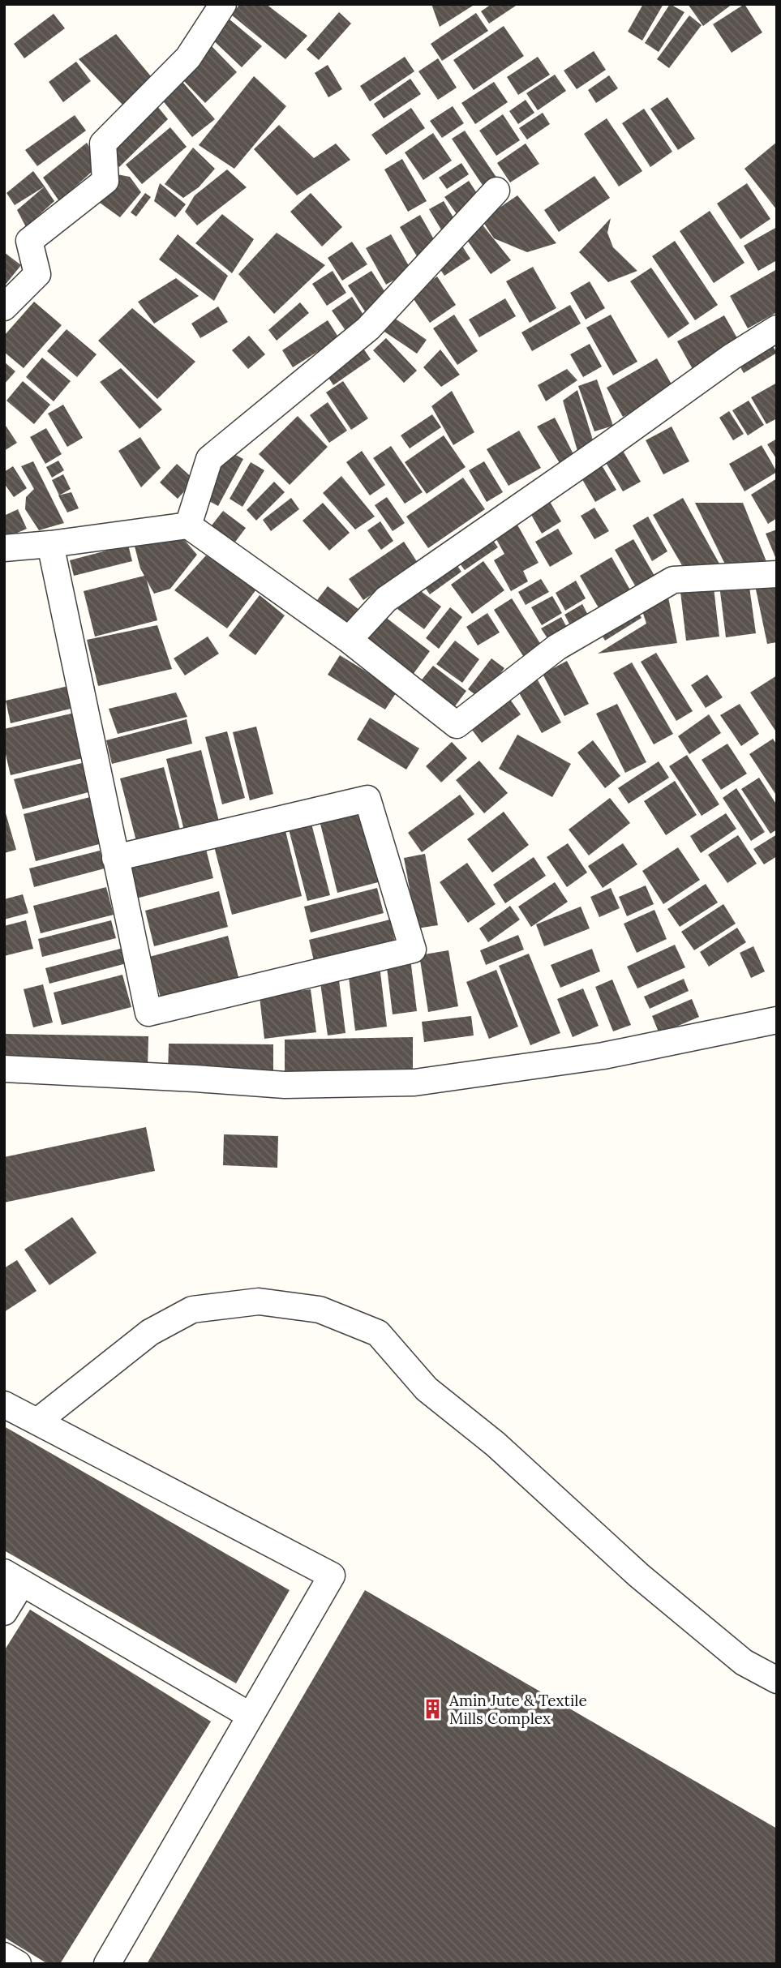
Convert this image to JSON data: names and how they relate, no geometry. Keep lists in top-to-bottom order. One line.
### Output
{"places":{"building":["Amin Jute & Textile Mills Complex"]}}
